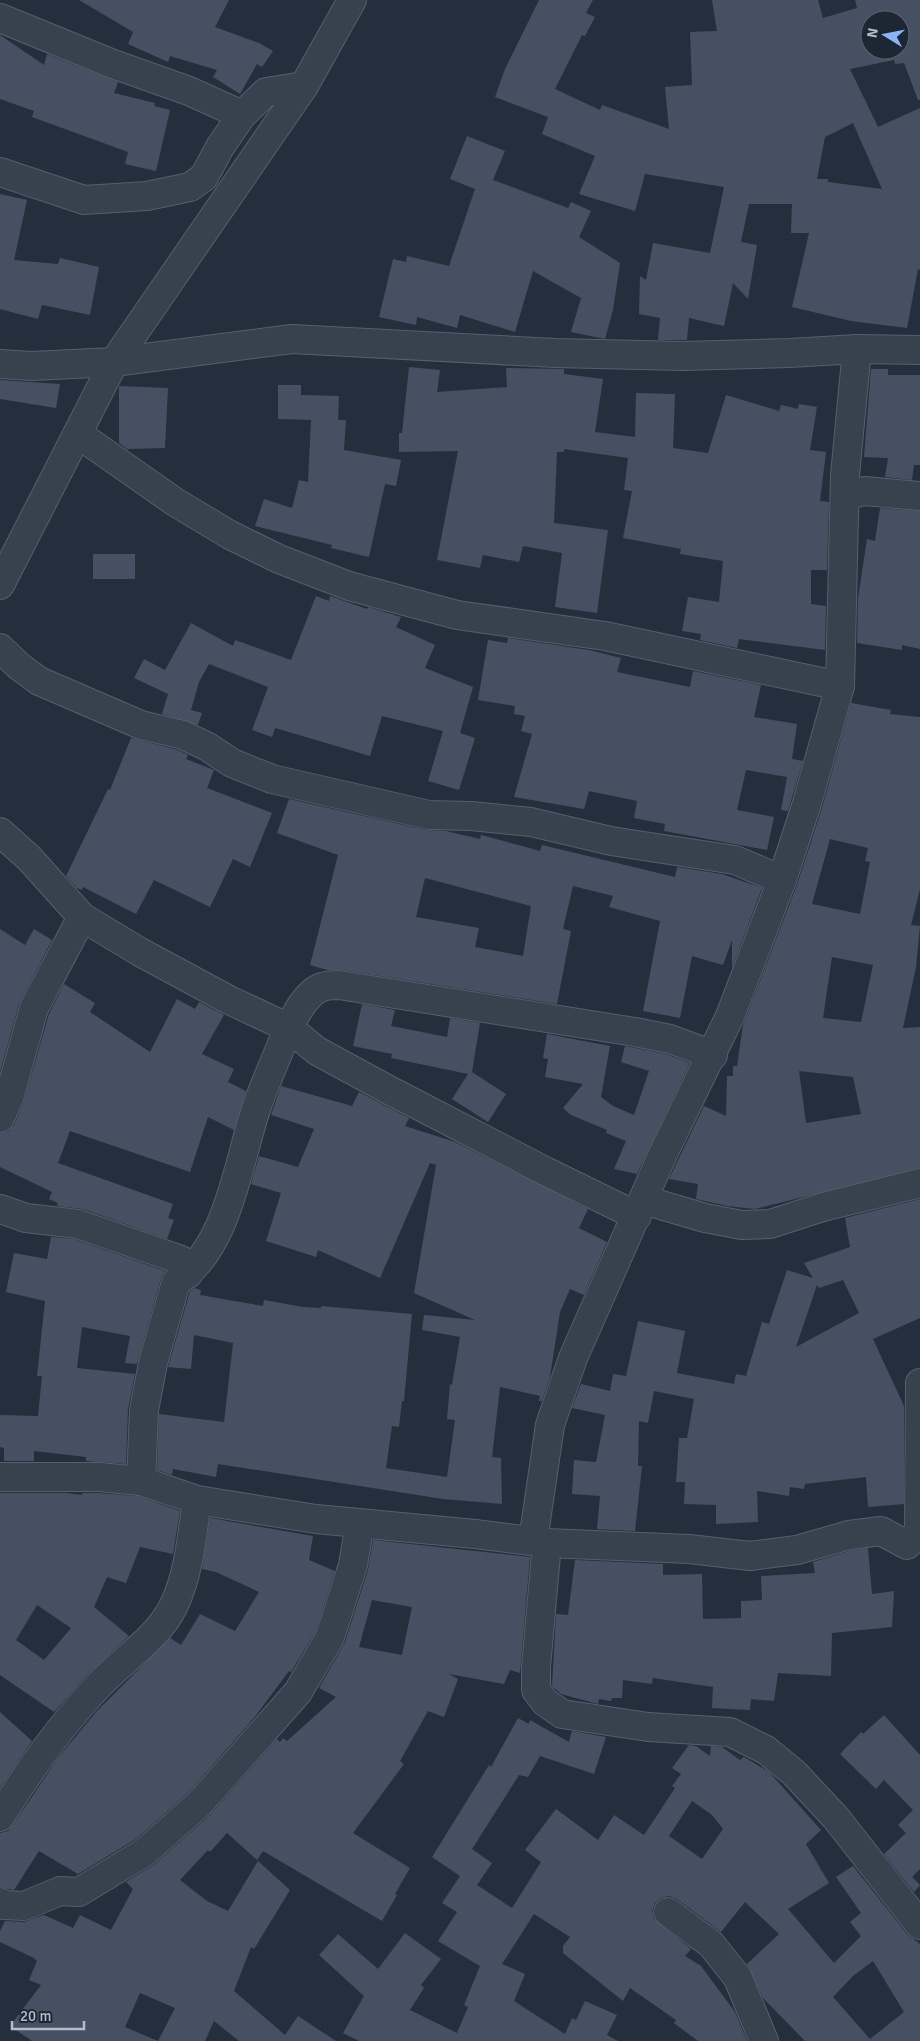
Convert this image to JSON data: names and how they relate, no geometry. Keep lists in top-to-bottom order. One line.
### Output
{"scale_bar":"20 m","north":"left"}
